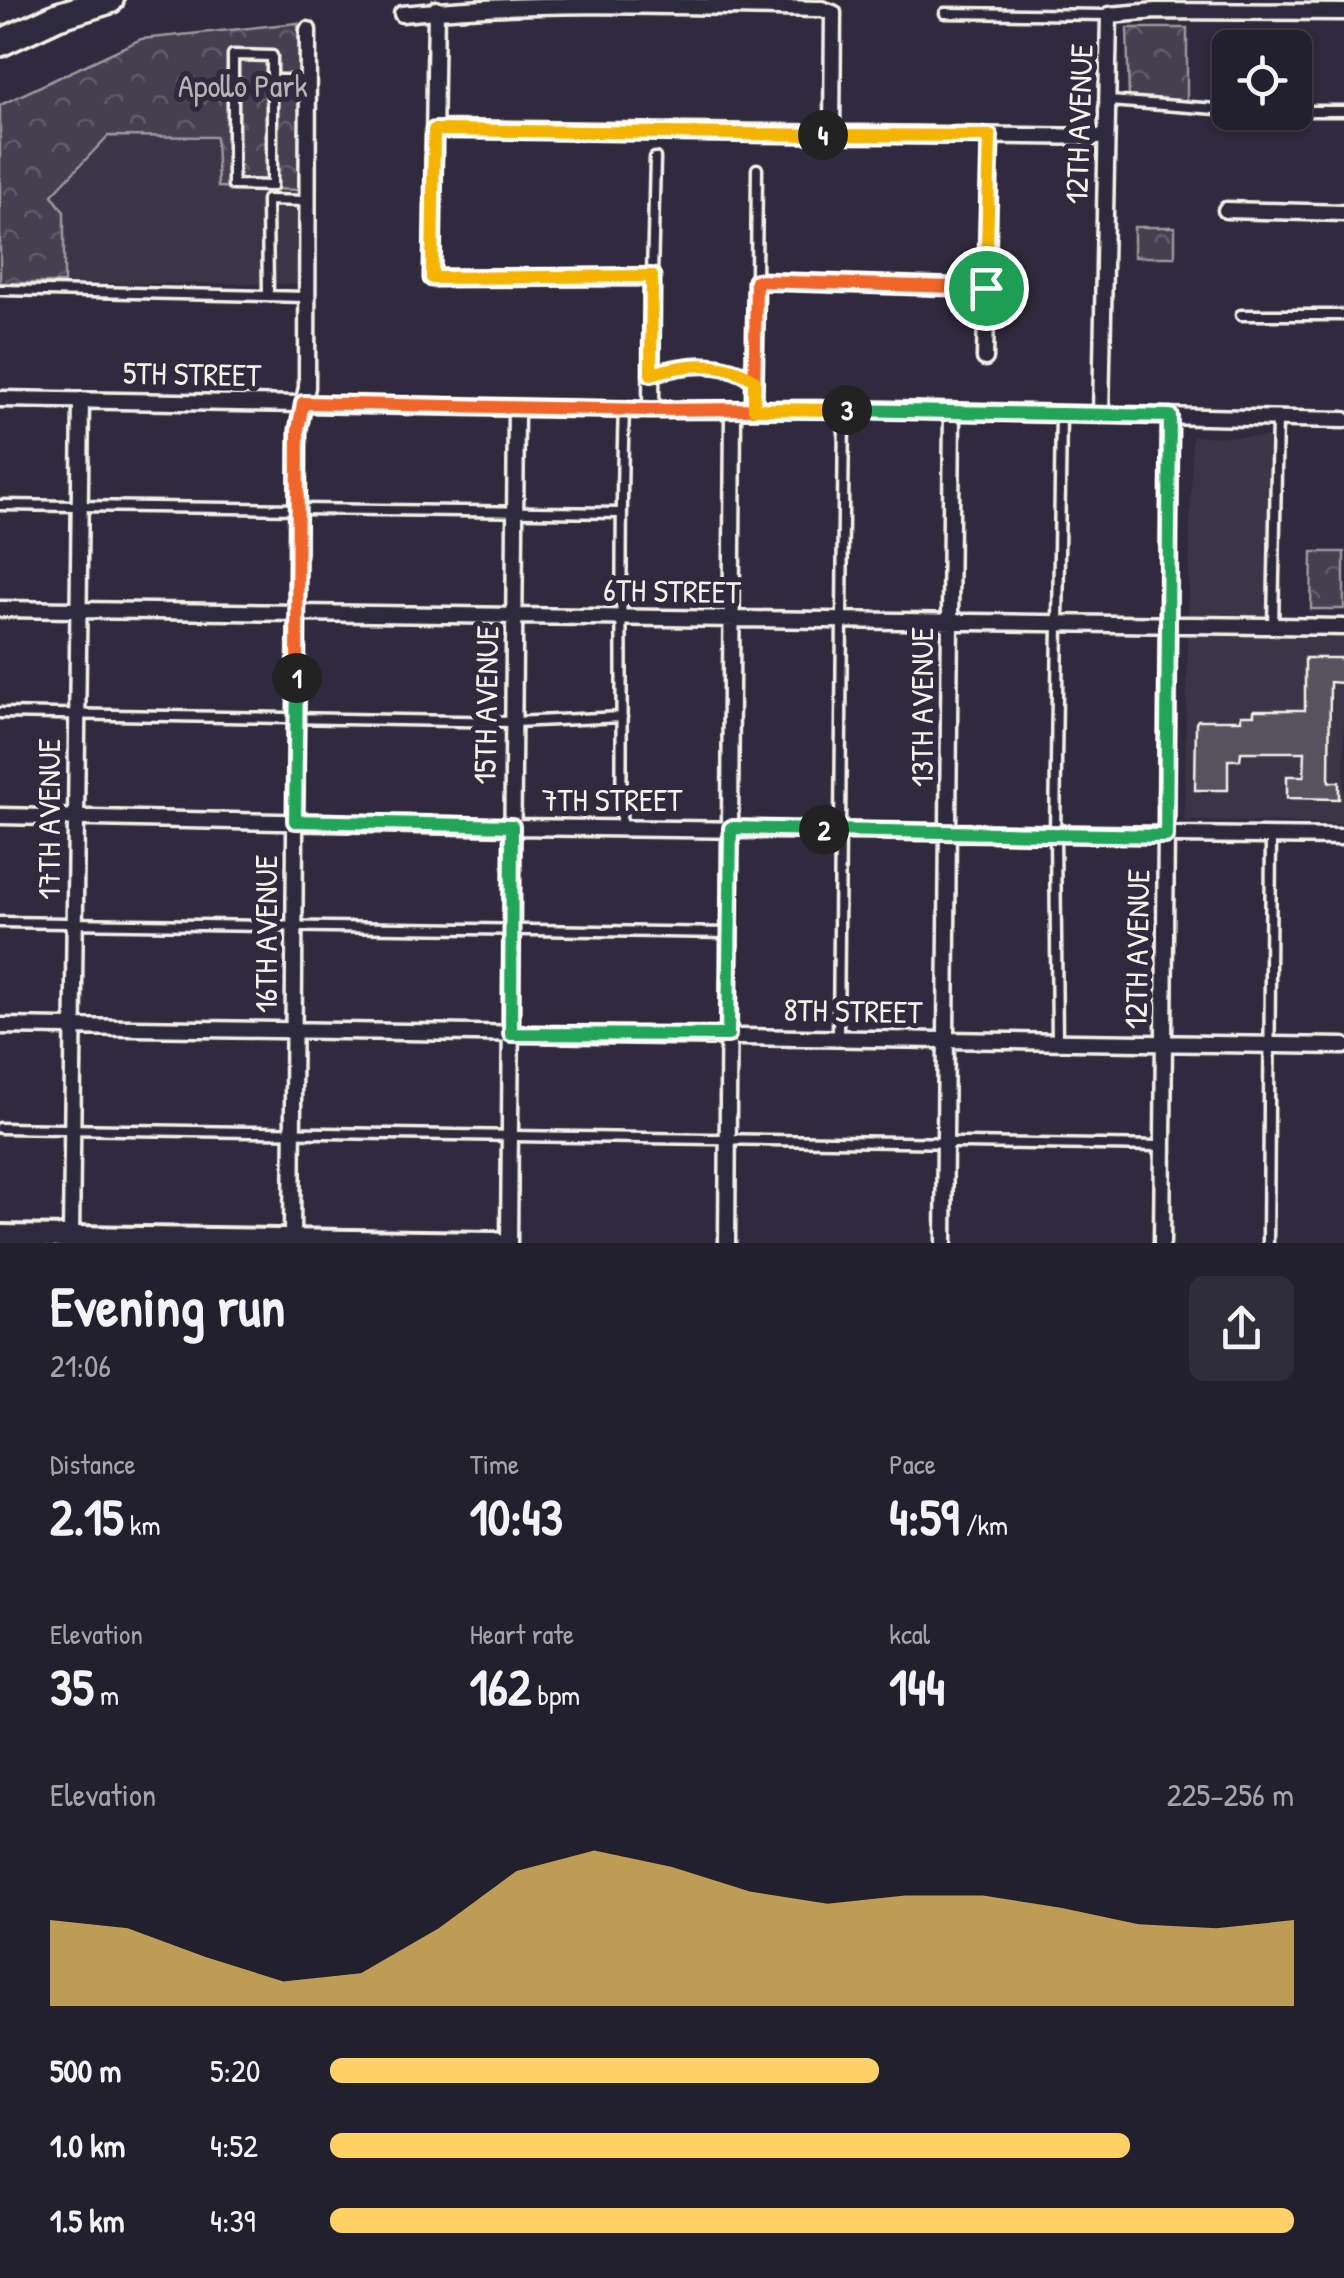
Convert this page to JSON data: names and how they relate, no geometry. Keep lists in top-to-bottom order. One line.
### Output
{"streets":{"street":["12TH AVENUE","5TH STREET","6TH STREET","15TH AVENUE","13TH AVENUE","7TH STREET","17TH AVENUE","16TH AVENUE","8TH STREET"]},"crossings":[["12TH AVENUE","5TH STREET"],["12TH AVENUE","6TH STREET"],["12TH AVENUE","7TH STREET"],["12TH AVENUE","8TH STREET"],["5TH STREET","15TH AVENUE"],["5TH STREET","13TH AVENUE"],["5TH STREET","17TH AVENUE"],["5TH STREET","16TH AVENUE"],["6TH STREET","15TH AVENUE"],["6TH STREET","13TH AVENUE"],["6TH STREET","17TH AVENUE"],["6TH STREET","16TH AVENUE"],["15TH AVENUE","7TH STREET"],["15TH AVENUE","8TH STREET"],["13TH AVENUE","7TH STREET"],["13TH AVENUE","8TH STREET"],["7TH STREET","17TH AVENUE"],["7TH STREET","16TH AVENUE"],["17TH AVENUE","8TH STREET"],["16TH AVENUE","8TH STREET"]],"parks":["Apollo Park"],"page":{"pins":["4","3","1","2"],"heading":["Evening run","21:06"],"stats":[["Distance","2.15 km"],["Time","10:43"],["Pace","4:59 /km"],["Elevation","35 m"],["Heart rate","162 bpm"],["kcal","144"]],"chart":["Elevation","225–256 m"],"list":[{"name":"500 m","note":"5:20"},{"name":"1.0 km","note":"4:52"},{"name":"1.5 km","note":"4:39"}]}}
